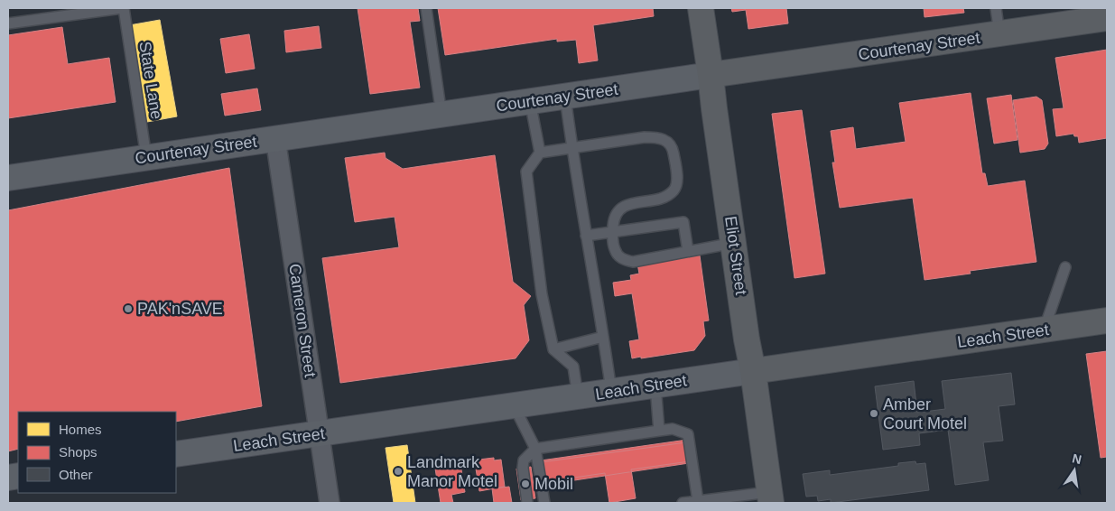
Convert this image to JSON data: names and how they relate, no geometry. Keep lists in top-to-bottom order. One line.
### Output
{"streets":{"highway":["Courtenay Street","Eliot Street","Leach Street"],"street":["Cameron Street"],"lane":["State Lane"]},"crossings":[["Courtenay Street","State Lane"],["Courtenay Street","Eliot Street"],["Courtenay Street","Cameron Street"],["Eliot Street","Leach Street"],["Cameron Street","Leach Street"]],"places":["PAK'nSAVE","Amber Court Motel","Landmark Manor Motel","Mobil"],"legend":["Homes","Shops","Other"],"north":"top"}
